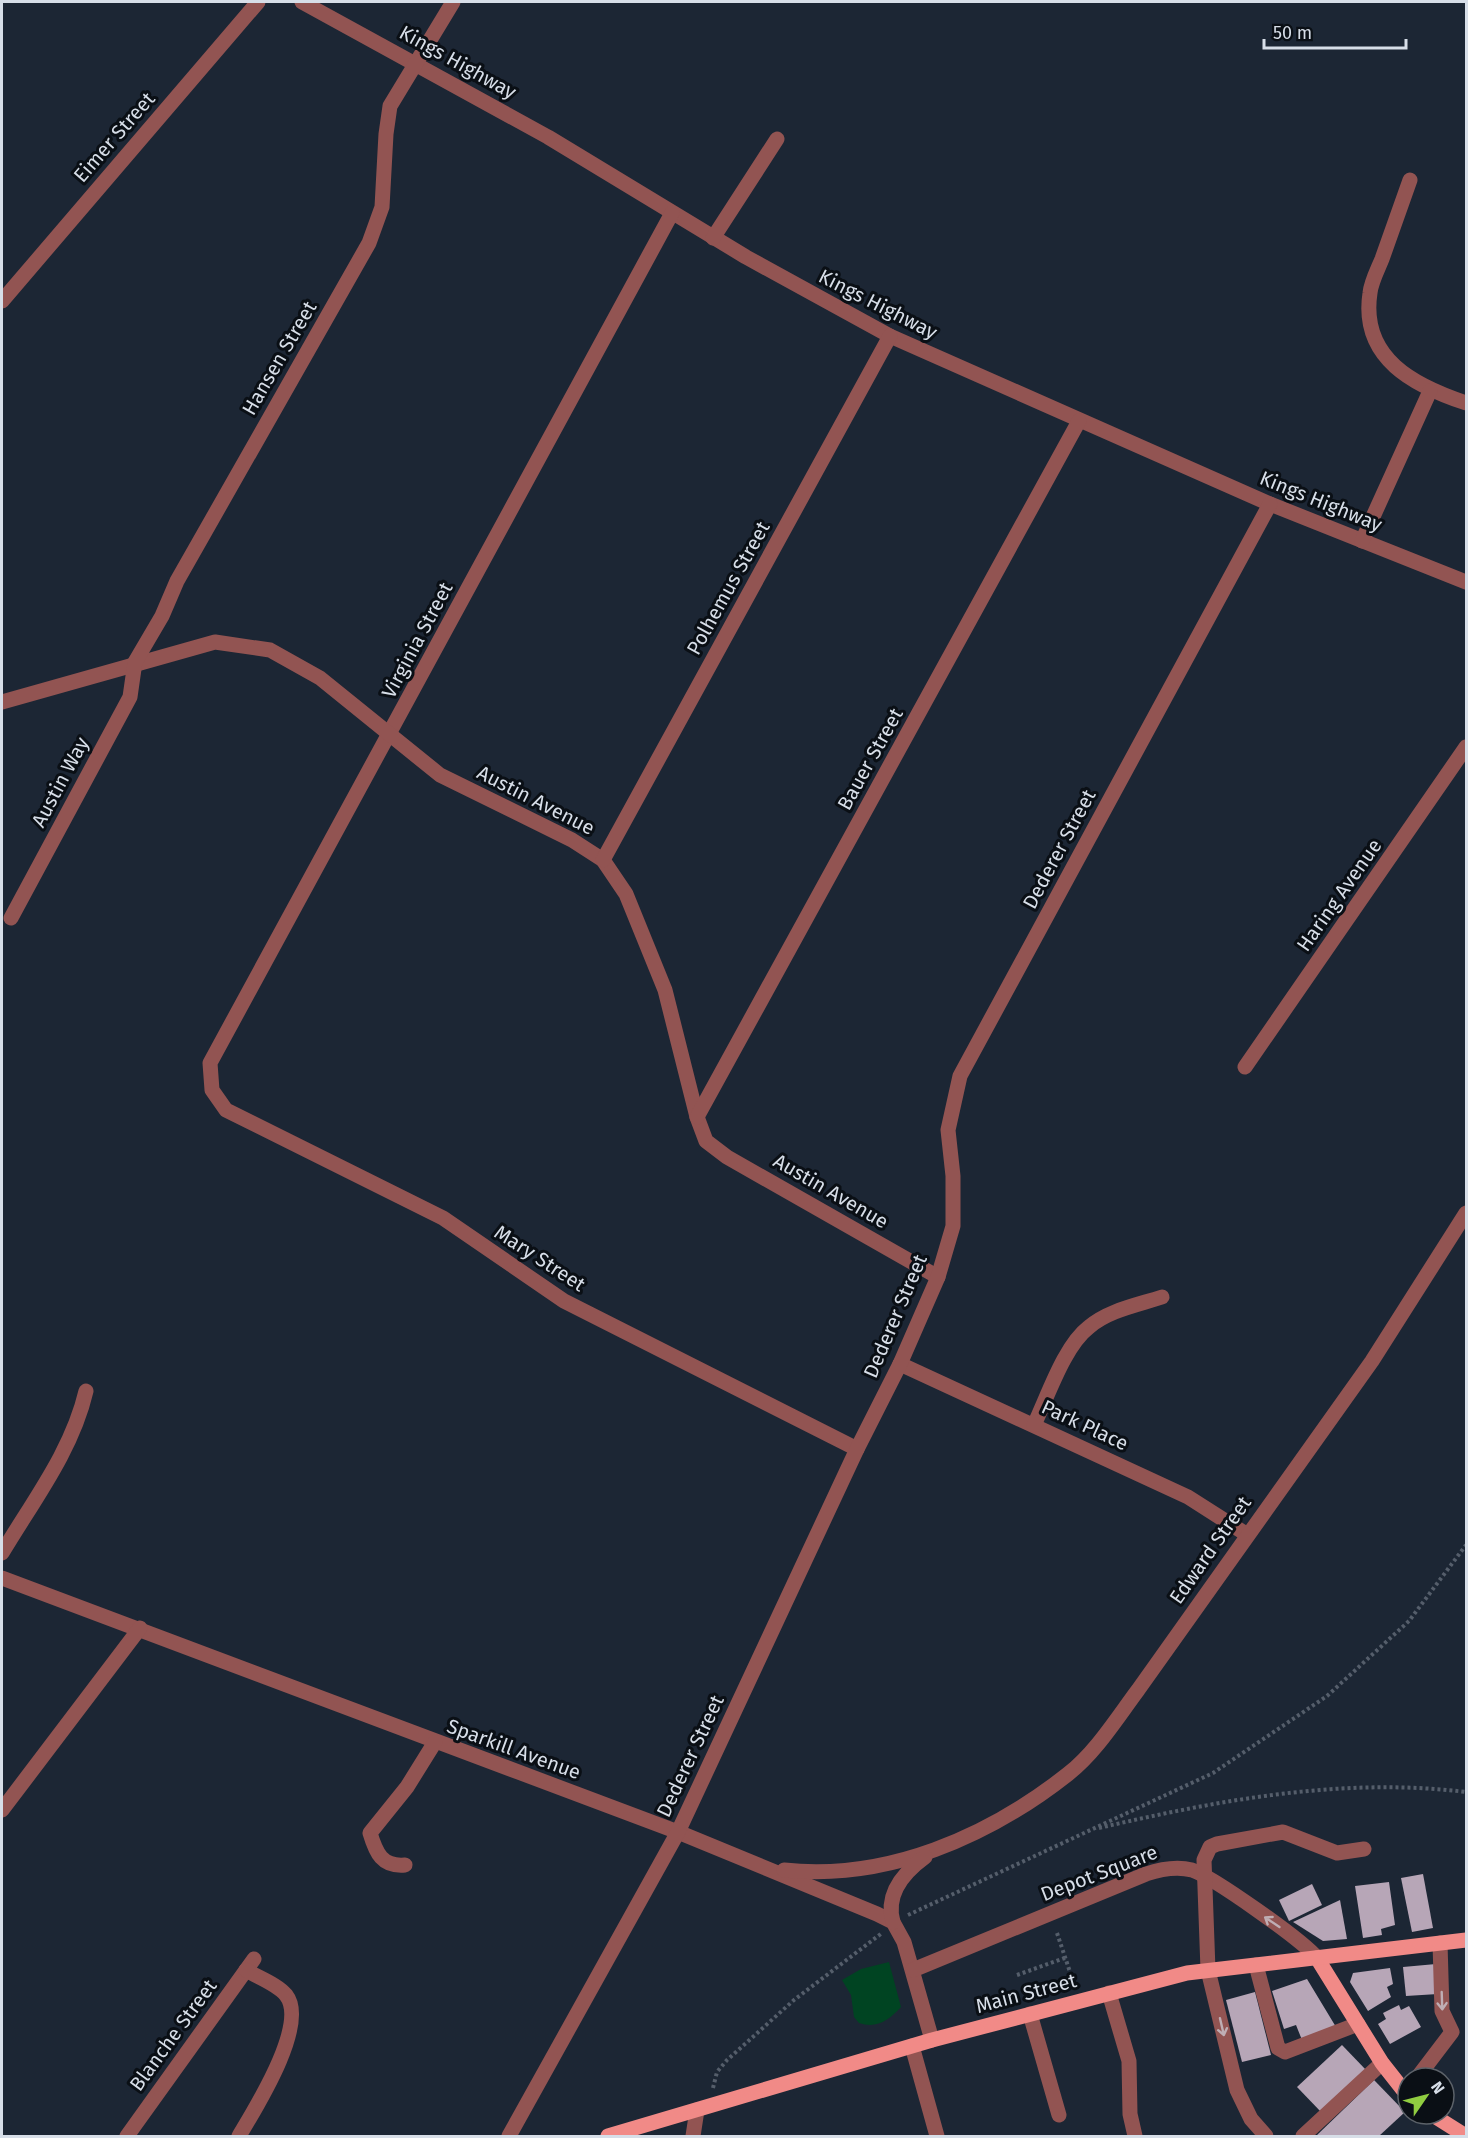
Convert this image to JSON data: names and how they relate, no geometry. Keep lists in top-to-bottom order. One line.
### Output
{"streets":{"main road":["Main Street"],"street":["Kings Highway","Eimer Street","Hansen Street","Polhemus Street","Virginia Street","Bauer Street","Austin Way","Austin Avenue","Dederer Street","Haring Avenue","Mary Street","Park Place","Edward Street","Sparkill Avenue","Depot Square","Blanche Street"]},"crossings":[["Kings Highway","Hansen Street"],["Kings Highway","Polhemus Street"],["Kings Highway","Virginia Street"],["Kings Highway","Bauer Street"],["Kings Highway","Dederer Street"],["Hansen Street","Austin Way"],["Hansen Street","Austin Avenue"],["Polhemus Street","Austin Avenue"],["Virginia Street","Austin Avenue"],["Virginia Street","Mary Street"],["Bauer Street","Austin Avenue"],["Austin Way","Austin Avenue"],["Austin Avenue","Dederer Street"],["Dederer Street","Mary Street"],["Dederer Street","Park Place"],["Dederer Street","Sparkill Avenue"],["Park Place","Edward Street"],["Depot Square","Main Street"]],"scale_bar":"50 m","north":"top right"}
